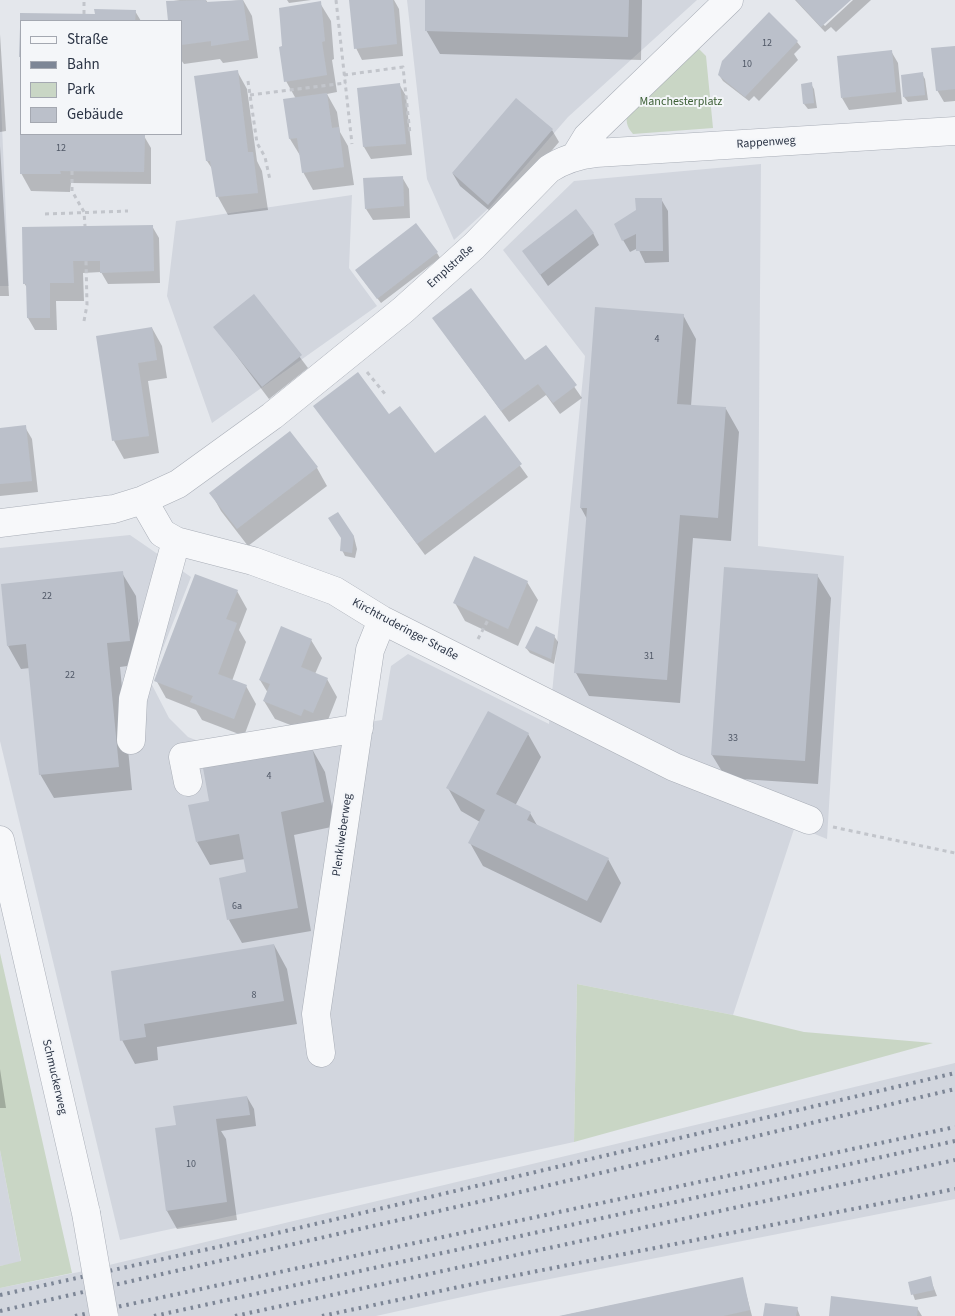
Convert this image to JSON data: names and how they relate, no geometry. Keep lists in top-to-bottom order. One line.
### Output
{"streets":{"street":["Rappenweg","Emplstraße","Kirchtruderinger Straße","Plenklweberweg","Schmuckerweg"]},"crossings":[["Rappenweg","Emplstraße"],["Emplstraße","Kirchtruderinger Straße"],["Kirchtruderinger Straße","Plenklweberweg"]],"parks":["Manchesterplatz"],"house_numbers":["12","10","12","4","22","31","22","33","4","6a","8","10"],"legend":["Straße","Bahn","Park","Gebäude"]}
